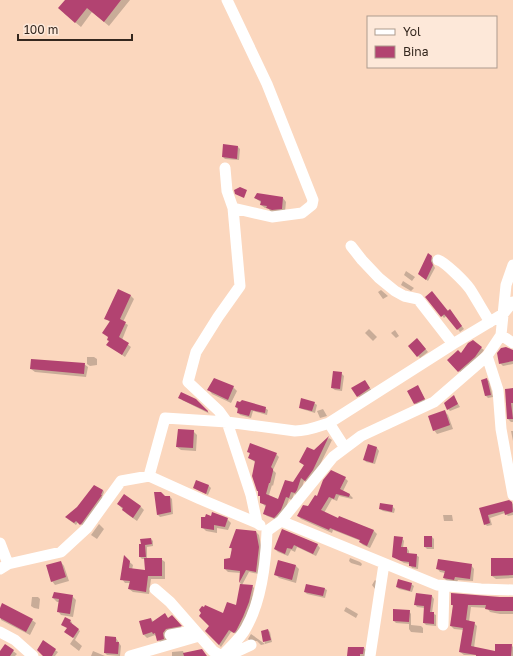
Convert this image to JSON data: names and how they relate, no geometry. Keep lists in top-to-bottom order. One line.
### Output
{"legend":["Yol","Bina"],"scale_bar":"100 m"}
